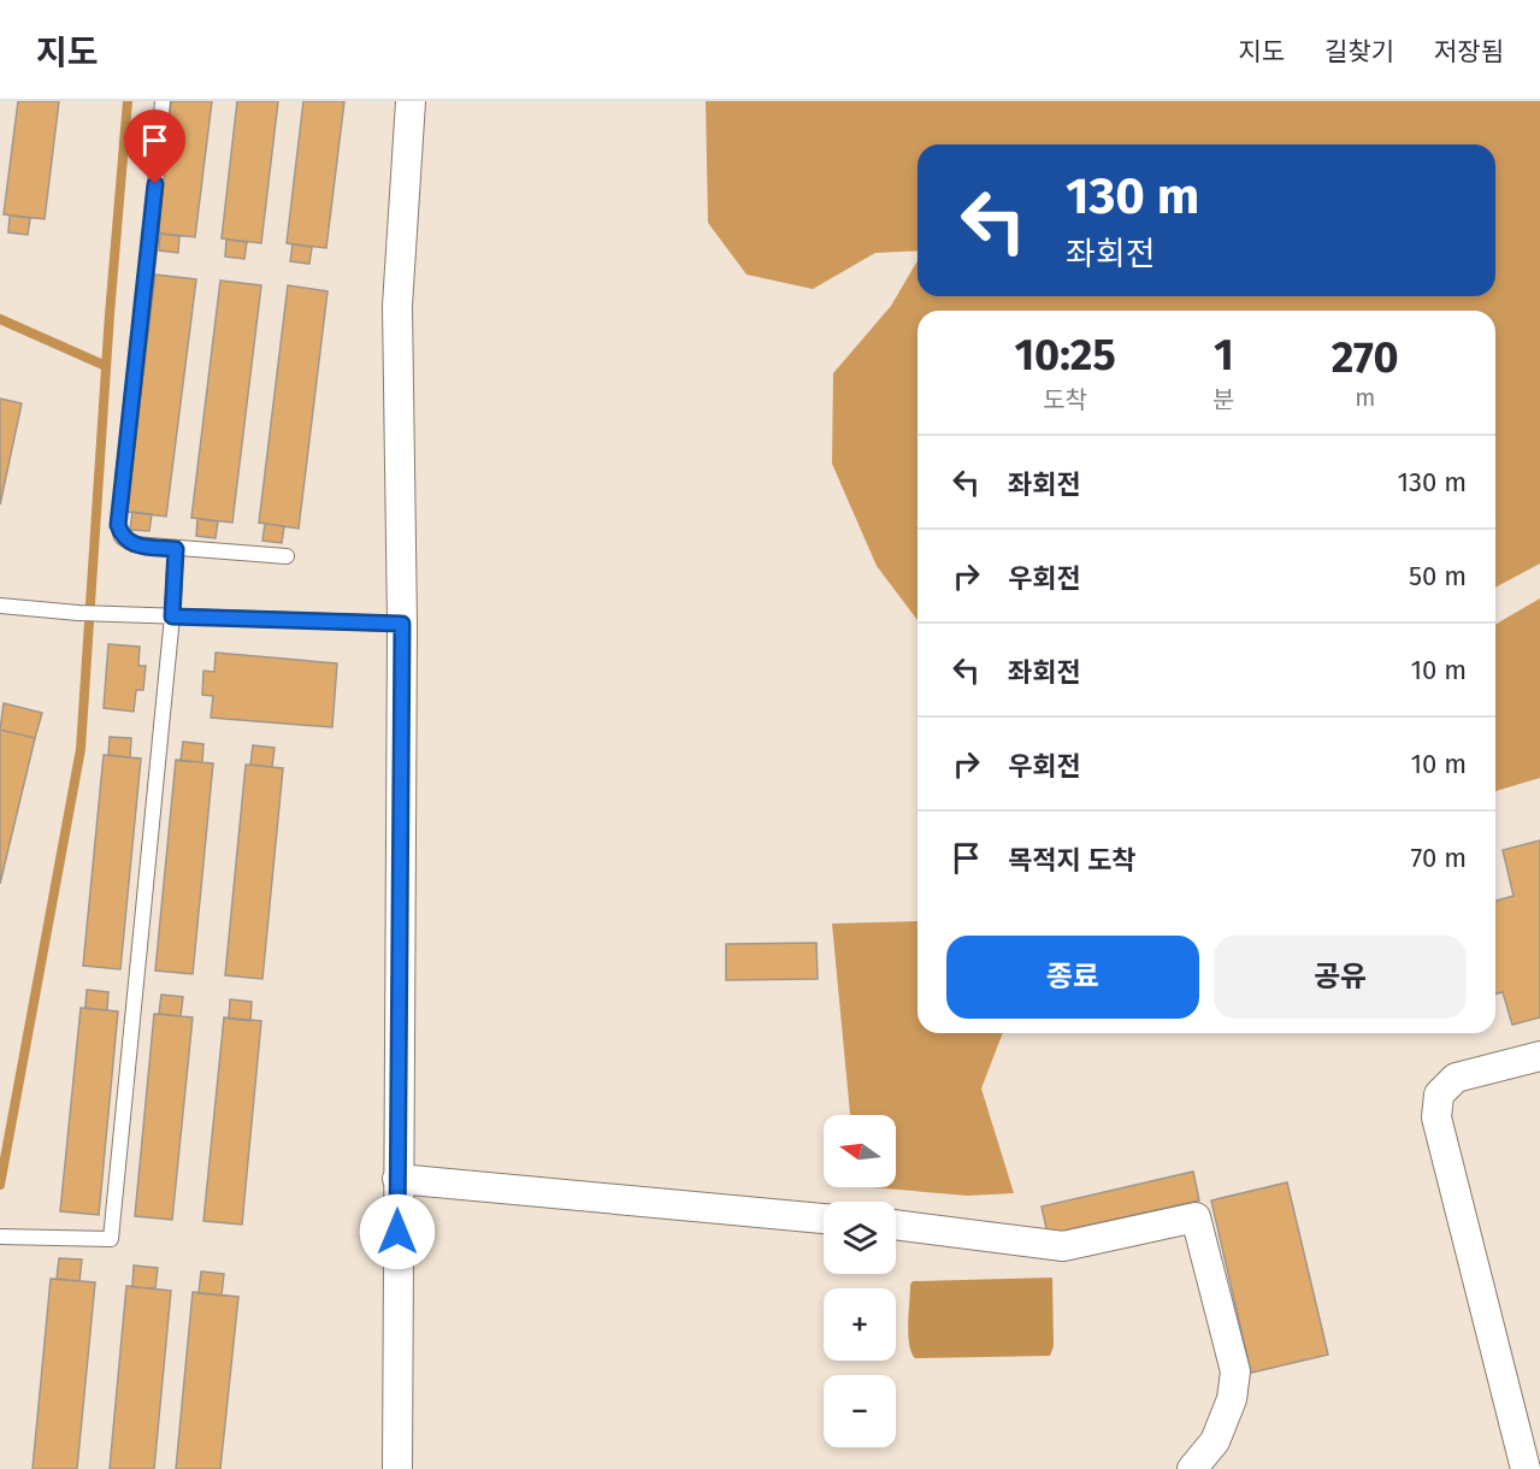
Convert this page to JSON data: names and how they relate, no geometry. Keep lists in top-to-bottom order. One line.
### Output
{"north":"left","page":{"header":"지도","nav":["지도","길찾기","저장됨"],"turn":["130 m","좌회전"],"eta":["10:25","도착","1","분","270","m"],"list":[{"name":"좌회전","value":"130 m"},{"name":"우회전","value":"50 m"},{"name":"좌회전","value":"10 m"},{"name":"우회전","value":"10 m"},{"name":"목적지 도착","value":"70 m"}],"buttons":["종료","공유"],"map_buttons":["+","−"]}}
